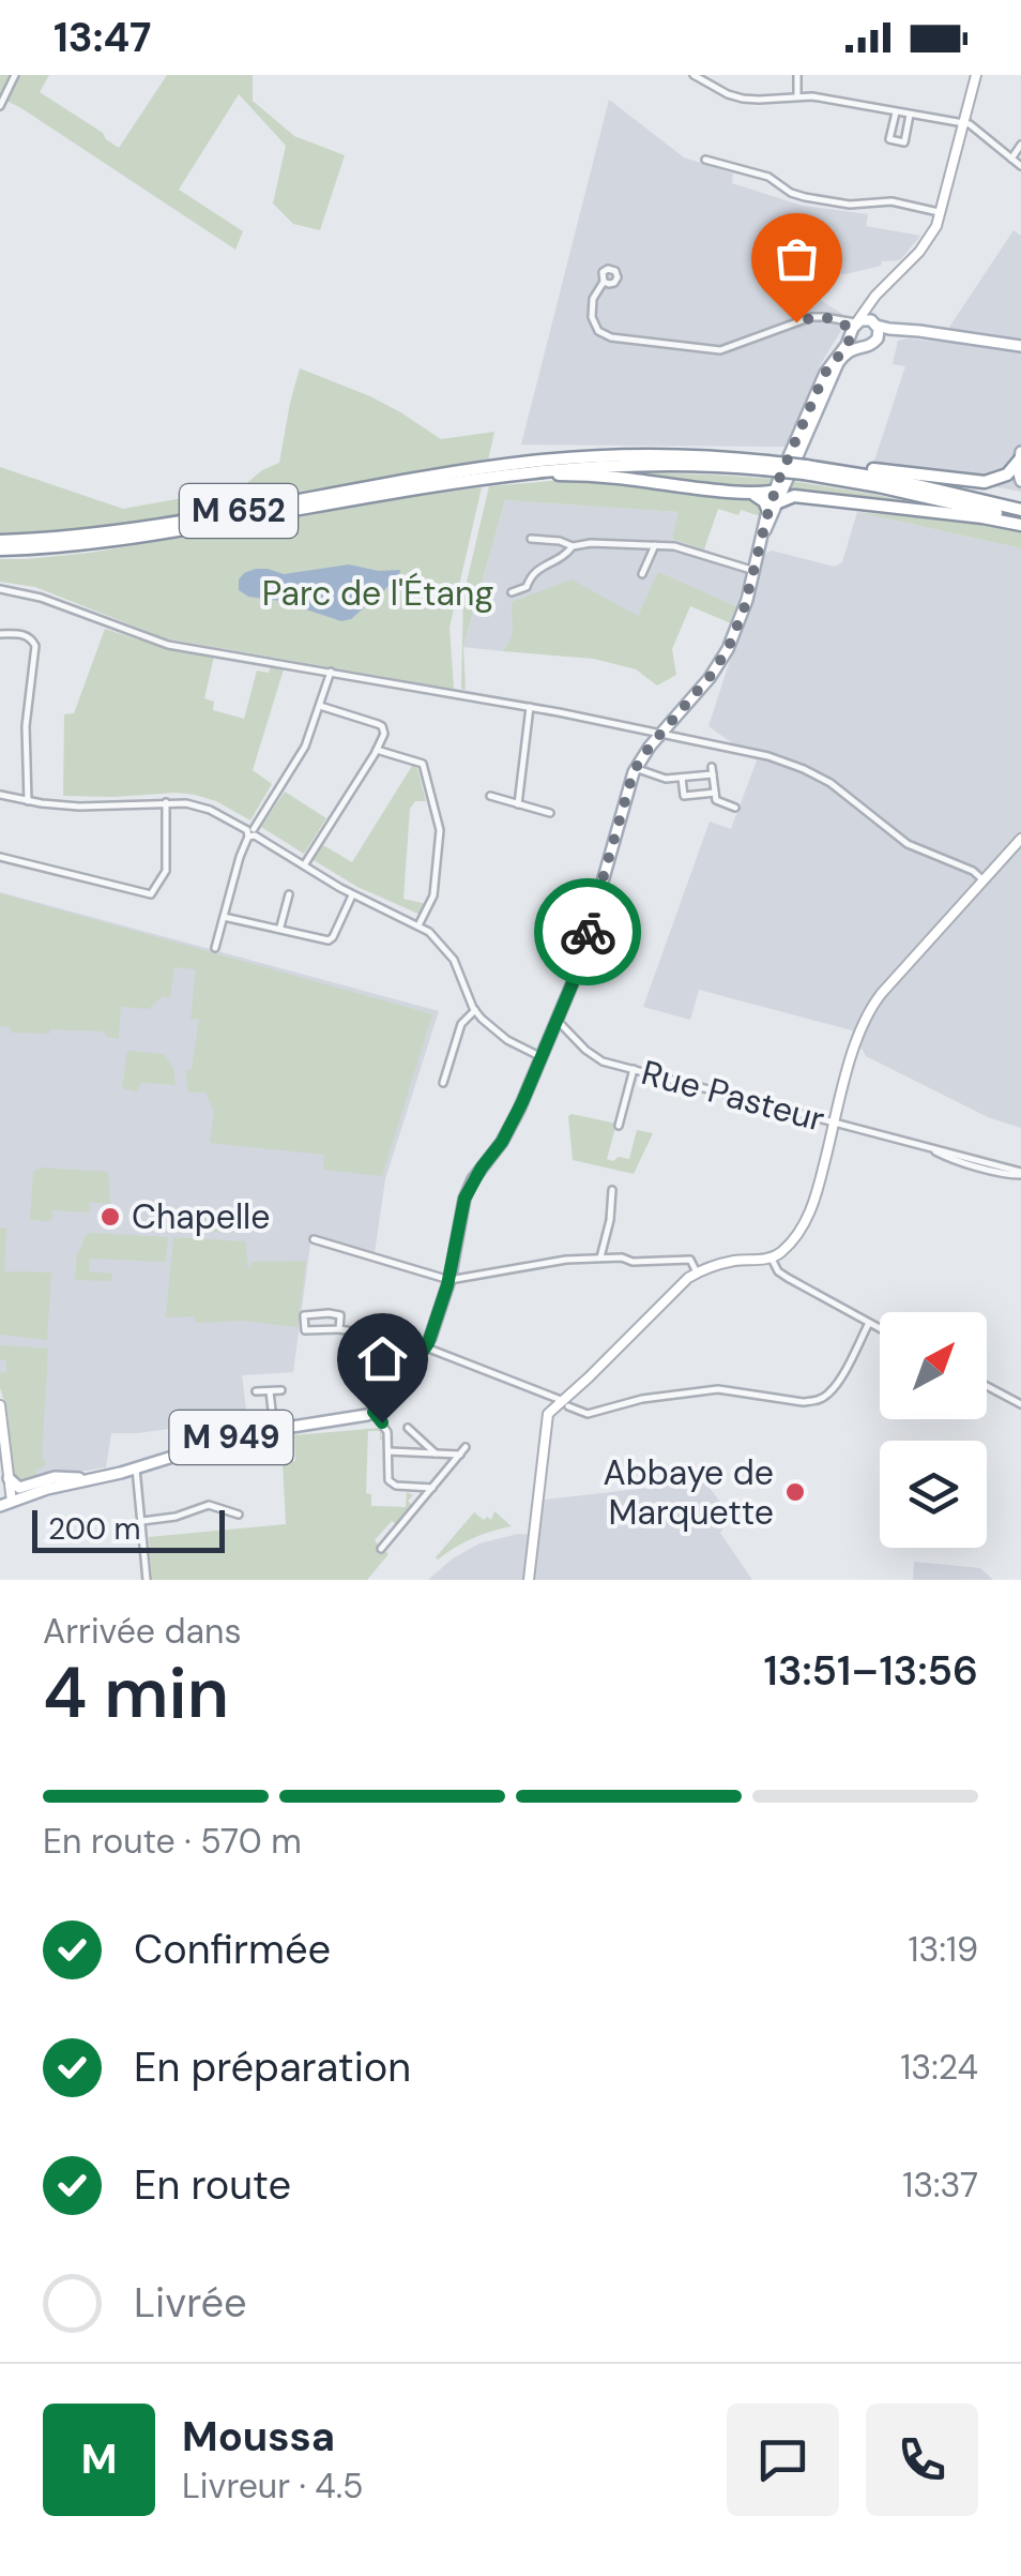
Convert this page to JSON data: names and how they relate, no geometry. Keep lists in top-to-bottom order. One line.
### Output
{"streets":{"highway":["M 652"],"main road":["M 949"],"street":["Rue Pasteur"]},"crossings":[["Rue Pasteur","M 949"]],"parks":["Parc de l'Étang"],"places":["Chapelle","Abbaye de Marquette"],"scale_bar":"200 m","north":"top right","page":{"status":"13:47","scale":"200 m","heading":["4 min","Arrivée dans","13:51–13:56"],"panel":["Moussa","Livreur · 4.5"],"bar":"En route · 570 m","list":[["Confirmée","13:19"],["En préparation","13:24"],["En route","13:37"],"Livrée"],"round":"M"}}
